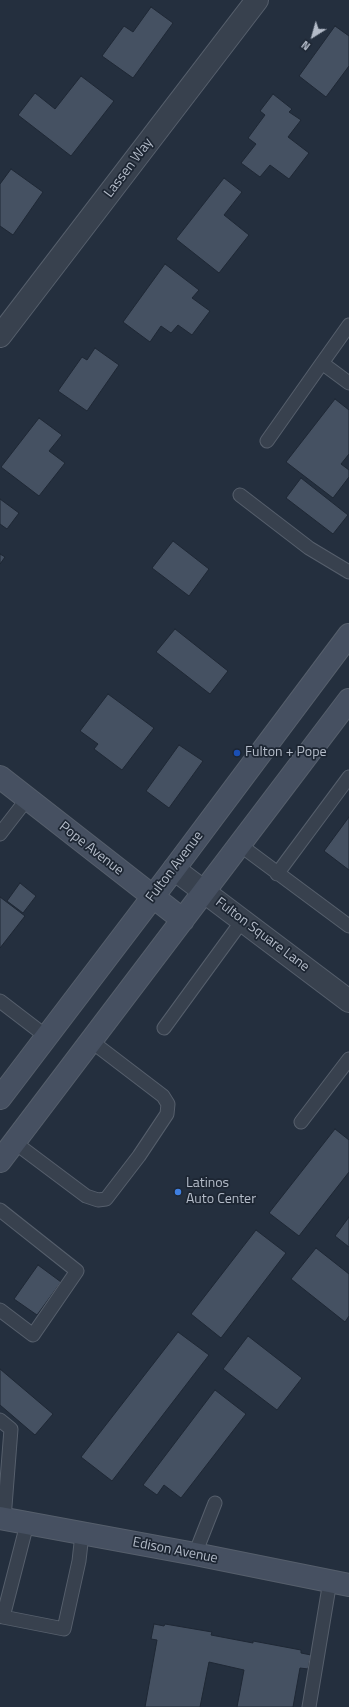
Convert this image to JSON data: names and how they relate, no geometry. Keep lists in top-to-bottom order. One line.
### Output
{"streets":{"main road":["Pope Avenue","Fulton Avenue","Edison Avenue"],"street":["Lassen Way","Fulton Square Lane"]},"crossings":[["Pope Avenue","Fulton Avenue"],["Fulton Avenue","Fulton Square Lane"]],"places":["Fulton + Pope","Latinos Auto Center"],"north":"bottom left"}
